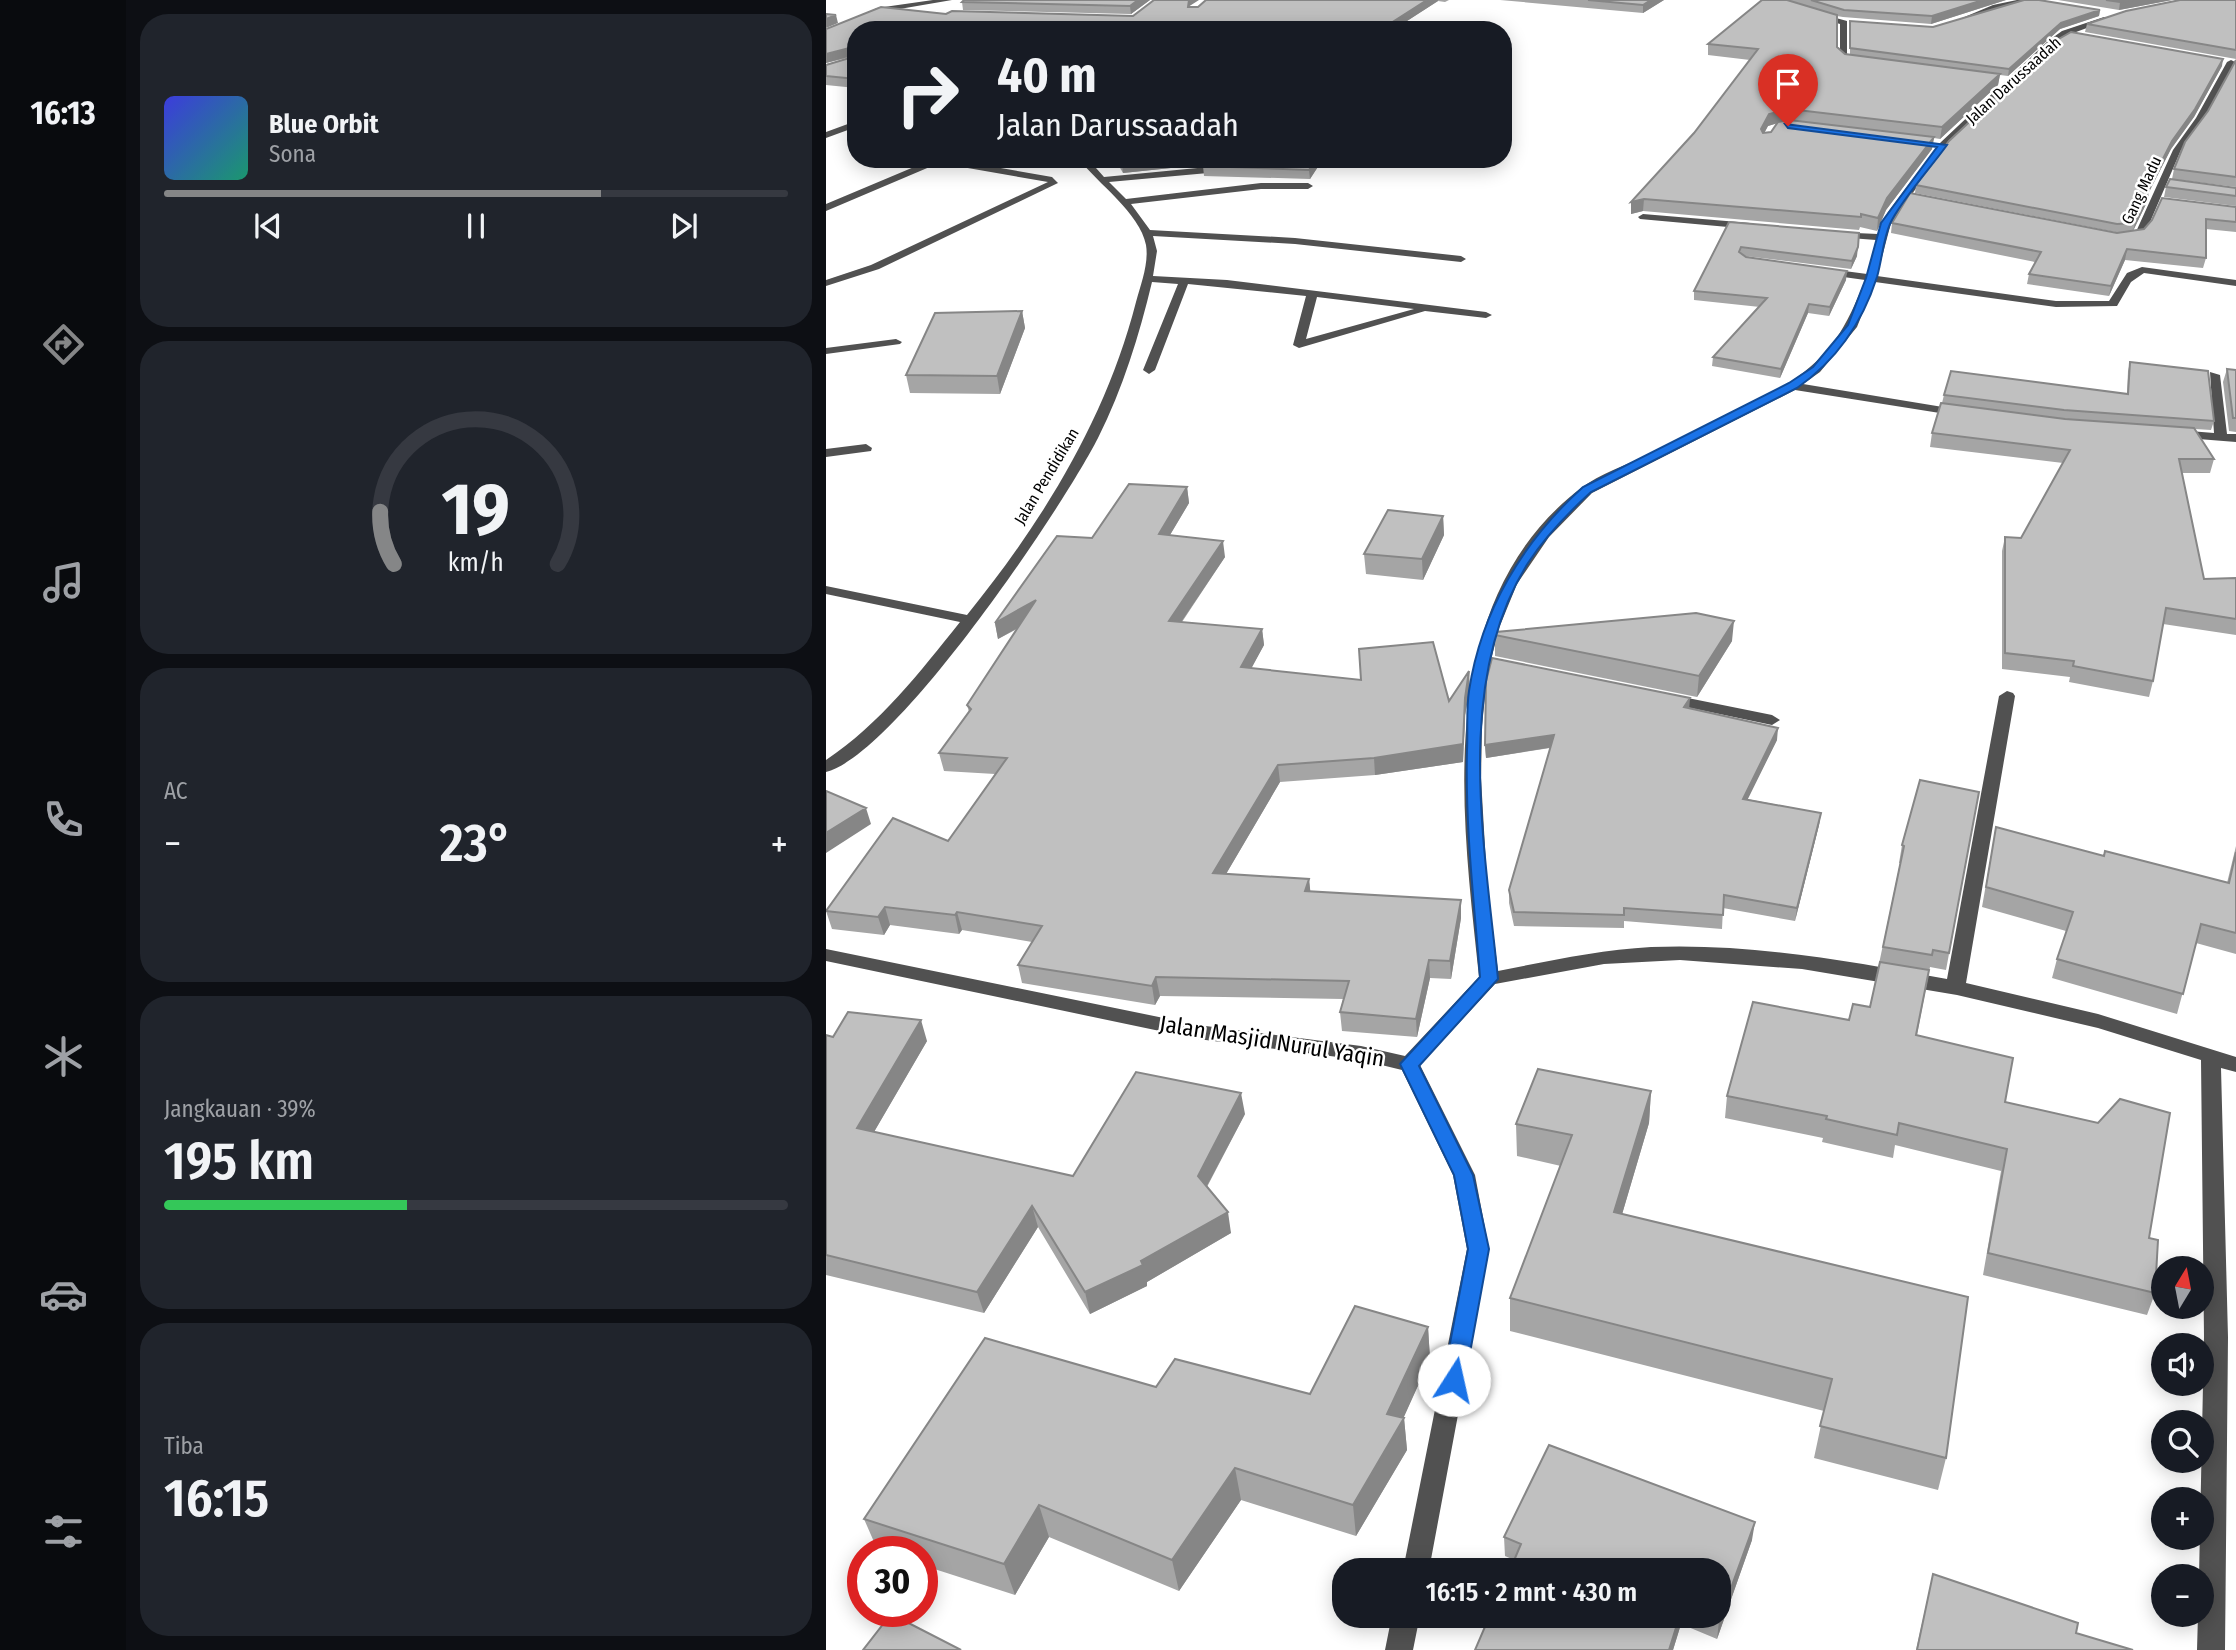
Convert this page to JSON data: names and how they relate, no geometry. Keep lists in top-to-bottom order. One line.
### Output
{"streets":{"street":["Jalan Darussaadah","Gang Madu","Jalan Pendidikan","Jalan Masjid Nurul Yaqin"]},"north":"top","page":{"tabs":"16:13","turn":["40 m","Jalan Darussaadah"],"song":["Blue Orbit","Sona"],"tile":["AC",["Jangkauan · 39%","195 km"],["Tiba","16:15"]],"heat":["−","23°","+"],"map_buttons":["+","−"],"limit":"30","trip":"16:15 · 2 mnt · 430 m","gauge":["19","km/h"]}}
